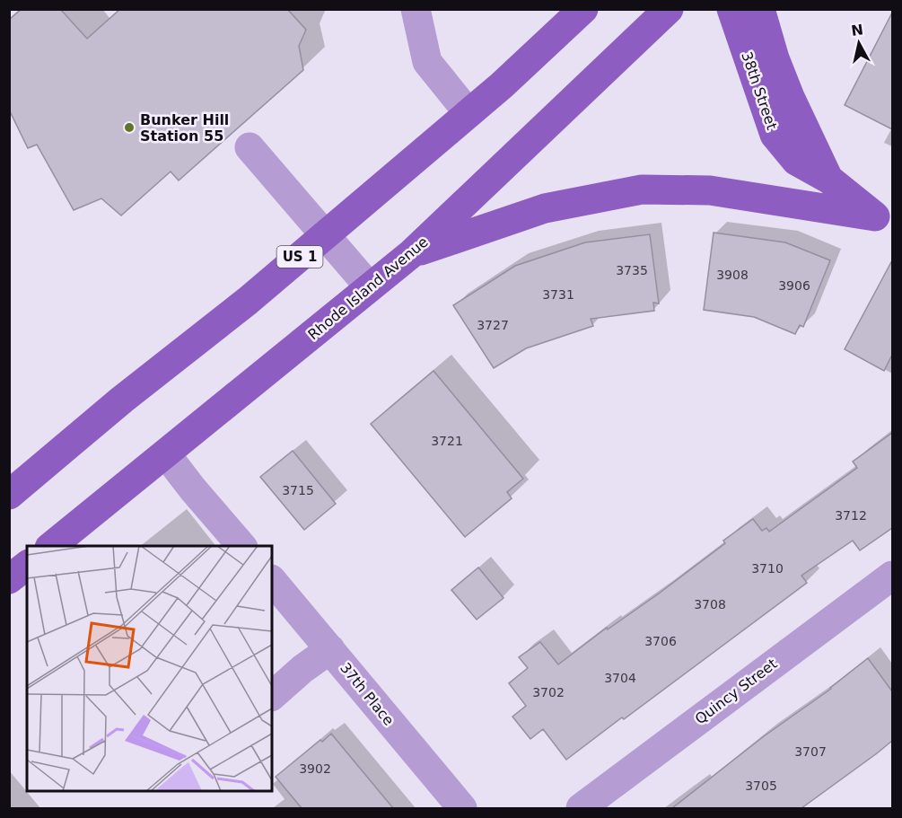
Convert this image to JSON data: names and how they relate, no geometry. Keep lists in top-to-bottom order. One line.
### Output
{"streets":{"main road":["38th Street","US 1","Rhode Island Avenue"],"street":["Quincy Street","37th Place"]},"places":["Bunker Hill Station 55"],"house_numbers":["3735","3908","3906","3731","3727","3721","3715","3712","3710","3708","3706","3704","3702","3707","3902","3705"],"north":"top"}
